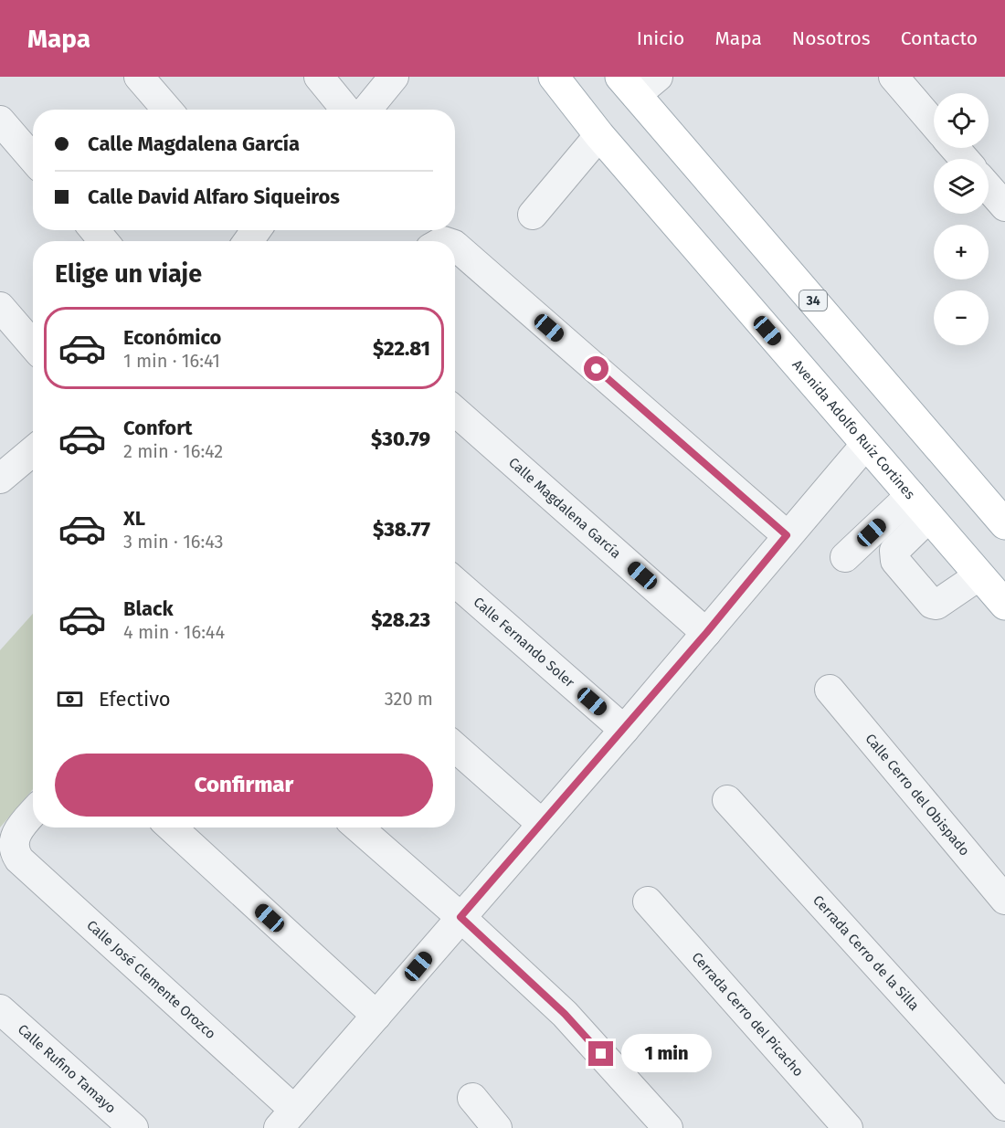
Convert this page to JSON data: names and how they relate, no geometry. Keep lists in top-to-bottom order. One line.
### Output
{"streets":{"main road":["34","Avenida Adolfo Ruíz Cortines"],"street":["Calle Magdalena García","Calle Fernando Soler","Calle Cerro del Obispado","Cerrada Cerro de la Silla","Calle José Clemente Orozco","Cerrada Cerro del Picacho","Calle Rufino Tamayo"]},"page":{"header":"Mapa","nav":["Inicio","Mapa","Nosotros","Contacto"],"map_buttons":["+","−"],"banner":["Calle Magdalena García","Calle David Alfaro Siqueiros"],"heading":"Elige un viaje","list":[{"name":"Económico","note":"1 min · 16:41","value":"$22.81"},{"name":"Confort","note":"2 min · 16:42","value":"$30.79"},{"name":"XL","note":"3 min · 16:43","value":"$38.77"},{"name":"Black","note":"4 min · 16:44","value":"$28.23"}],"pay":["Efectivo","320 m"],"buttons":"Confirmar","bubble":"1 min"}}
